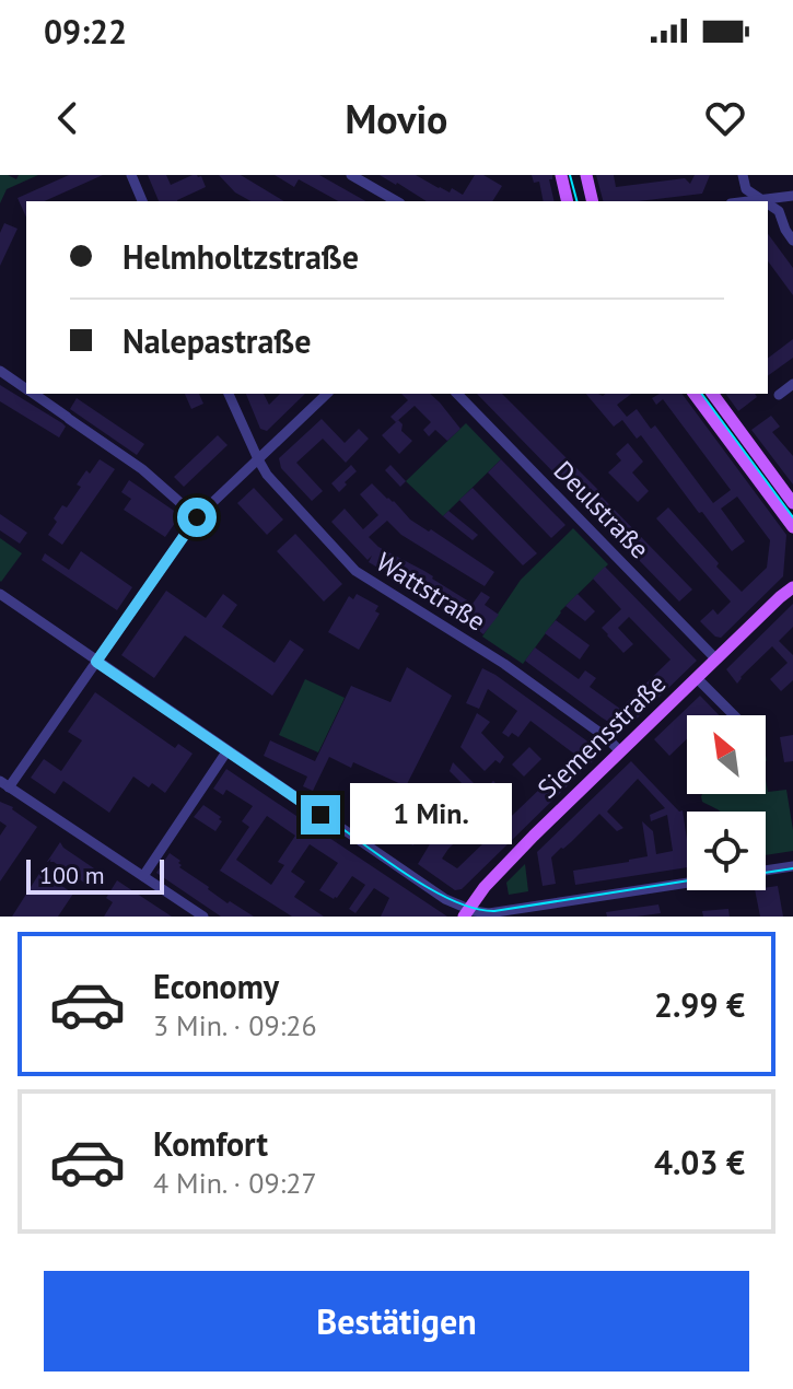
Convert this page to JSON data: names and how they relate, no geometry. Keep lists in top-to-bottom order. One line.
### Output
{"streets":{"main road":["Siemensstraße"],"street":["Deulstraße","Wattstraße"]},"crossings":[["Deulstraße","Siemensstraße"],["Wattstraße","Siemensstraße"]],"scale_bar":"100 m","north":"top left","page":{"status":"09:22","header":"Movio","banner":["Helmholtzstraße","Nalepastraße"],"bubble":"1 Min.","scale":"100 m","list":[{"name":"Economy","note":"3 Min. · 09:26","value":"2.99 €"},{"name":"Komfort","note":"4 Min. · 09:27","value":"4.03 €"}],"buttons":"Bestätigen"}}
